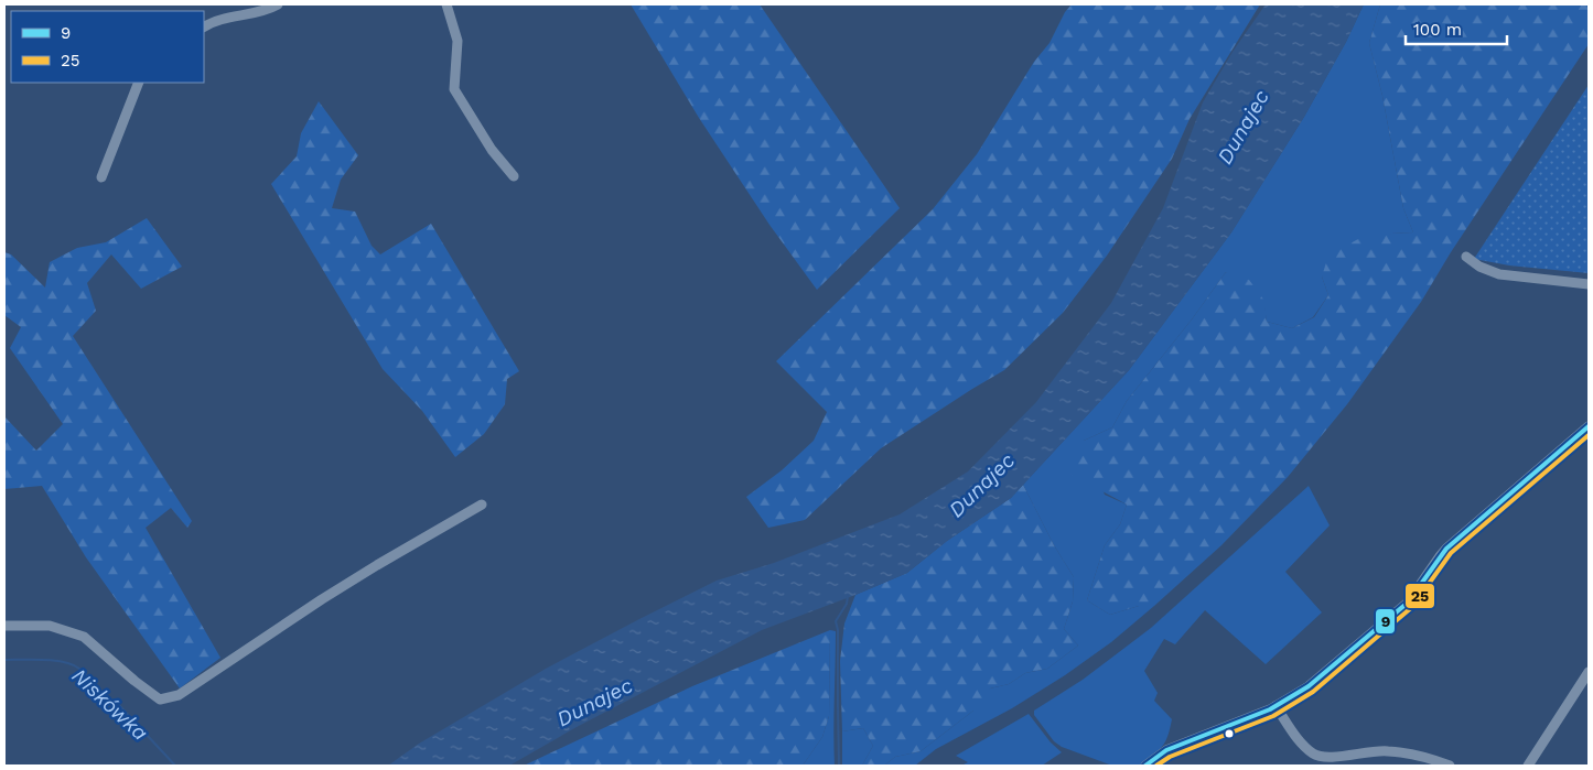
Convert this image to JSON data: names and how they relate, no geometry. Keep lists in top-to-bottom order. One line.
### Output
{"water":["Dunajec","Niskówka"],"lines":["transit line 9","transit line 25"],"legend":["9","25"],"scale_bar":"100 m"}
